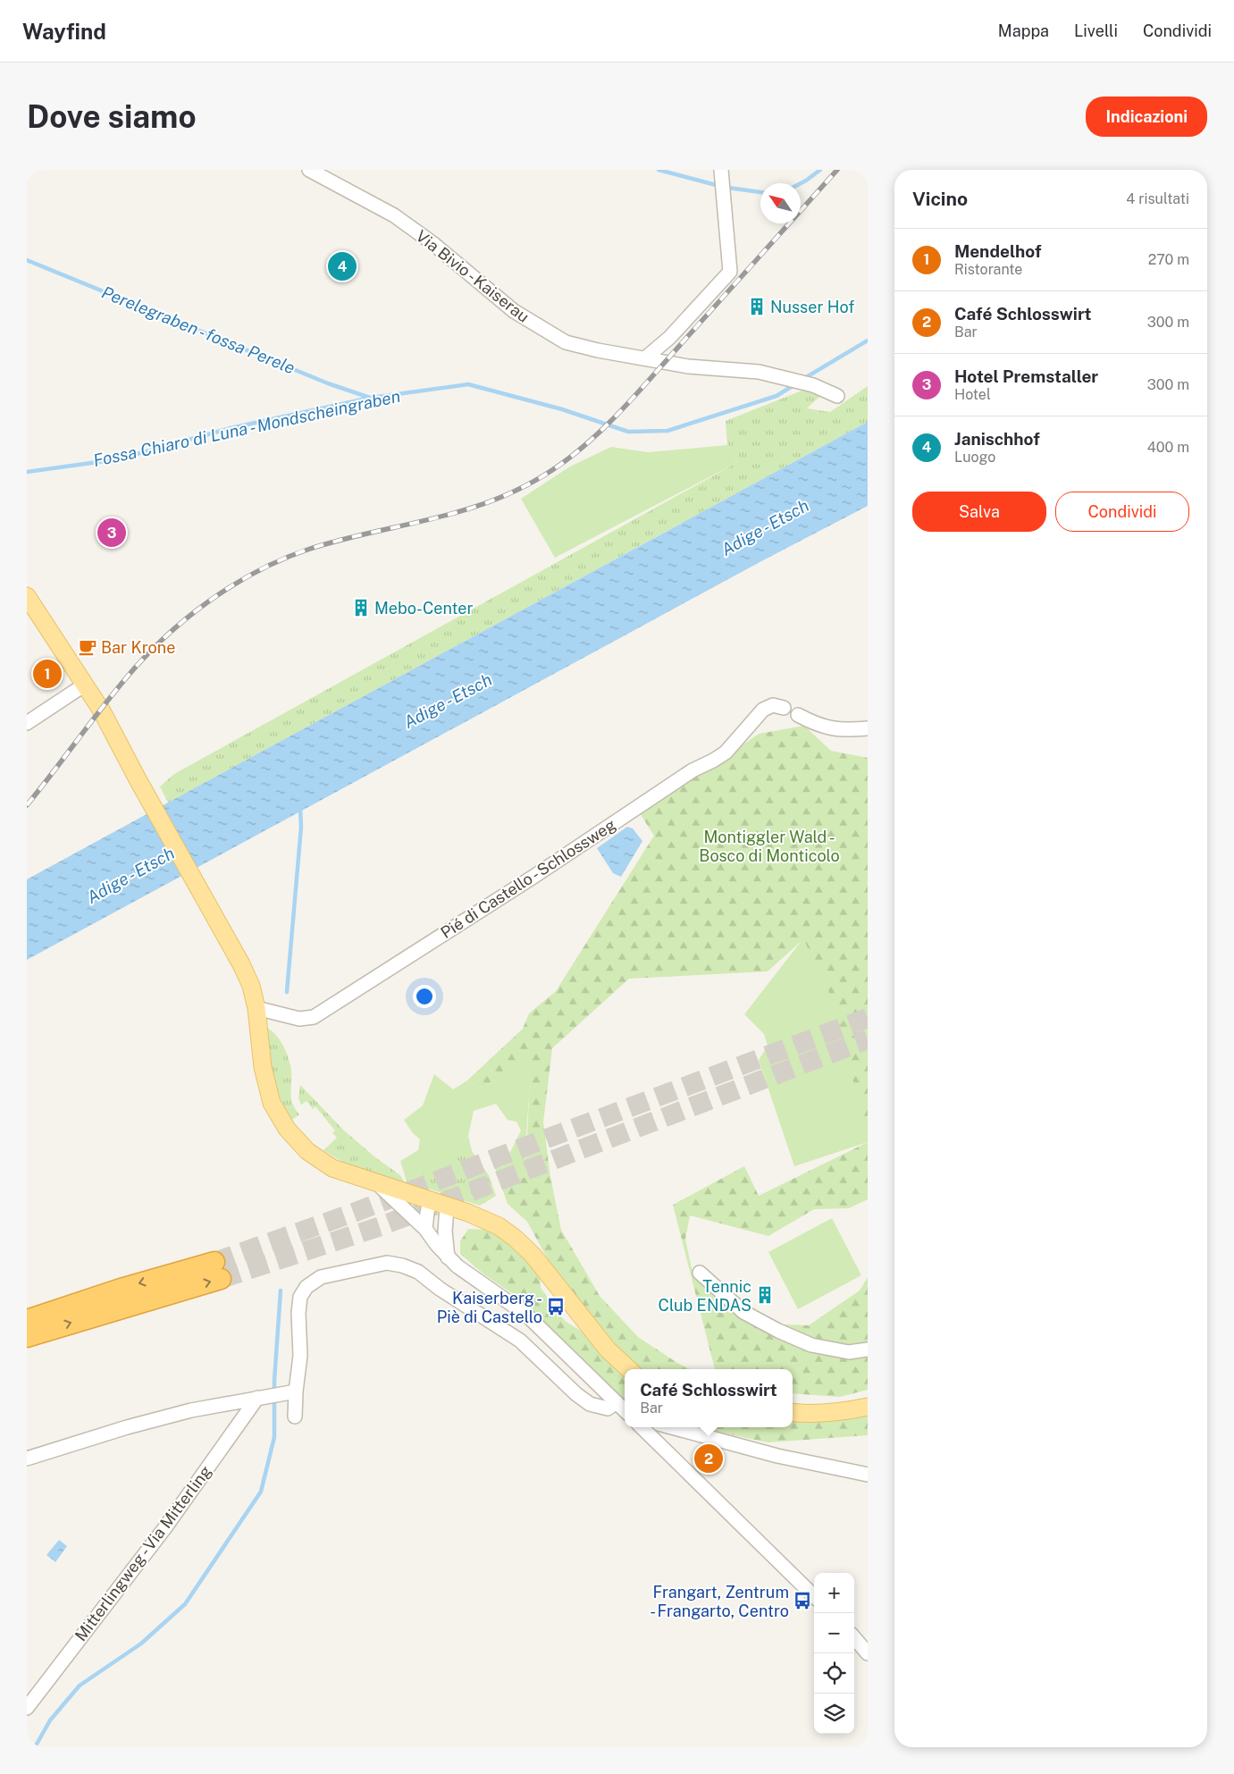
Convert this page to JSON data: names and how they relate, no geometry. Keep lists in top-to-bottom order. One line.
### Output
{"streets":{"street":["Via Bivio - Kaiserau","Pié di Castello - Schlossweg","Mitterlingweg - Via Mitterling"]},"water":["Perelegraben - fossa Perele","Fossa Chiaro di Luna - Mondscheingraben","Adige - Etsch"],"parks":["Montiggler Wald - Bosco di Monticolo"],"places":{"building":["Nusser Hof","Mebo-Center","Tennic Club ENDAS"],"cafe":["Bar Krone"],"bus stop":["Kaiserberg - Piè di Castello","Frangart, Zentrum - Frangarto, Centro"]},"north":"top left","page":{"header":"Wayfind","nav":["Mappa","Livelli","Condividi"],"buttons":["Indicazioni",["Salva","Condividi"]],"title":"Dove siamo","heading":["Vicino","4 risultati"],"list":[{"mark":"1","name":"Mendelhof","note":"Ristorante","value":"270 m"},{"mark":"2","name":"Café Schlosswirt","note":"Bar","value":"300 m"},{"mark":"3","name":"Hotel Premstaller","note":"Hotel","value":"300 m"},{"mark":"4","name":"Janischhof","note":"Luogo","value":"400 m"}],"pins":["4","3","1","2"],"popup":["Café Schlosswirt","Bar"],"map_buttons":["+","−"]}}
